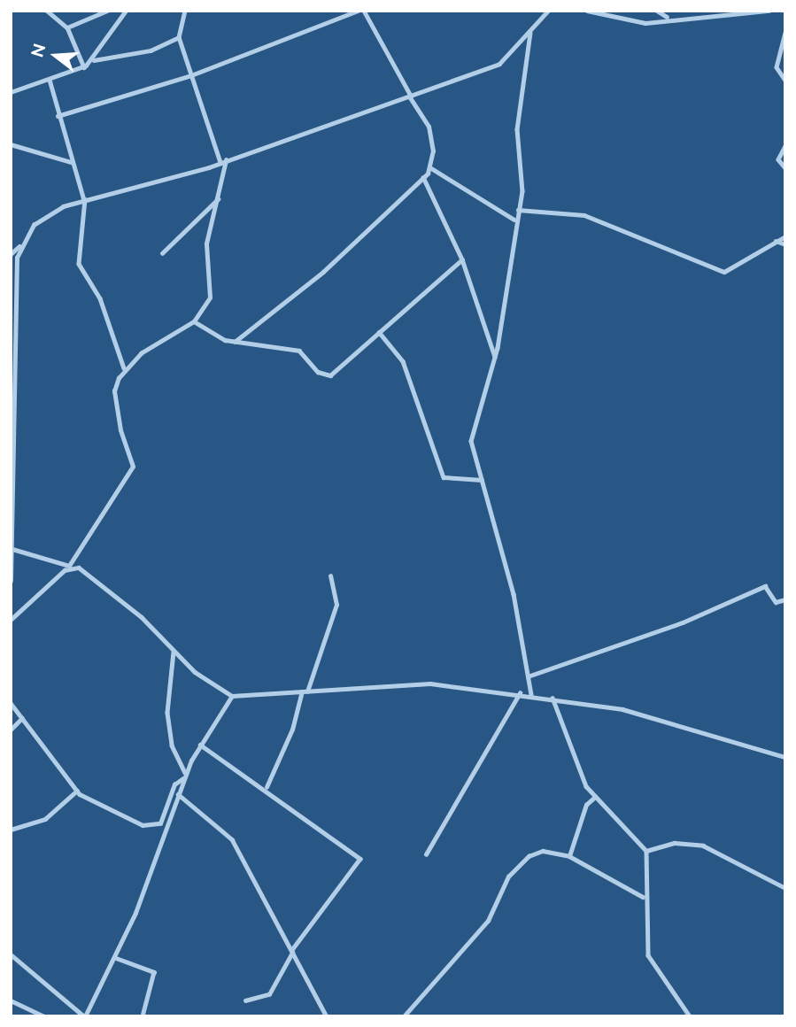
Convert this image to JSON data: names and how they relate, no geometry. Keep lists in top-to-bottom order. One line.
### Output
{"north":"left"}
